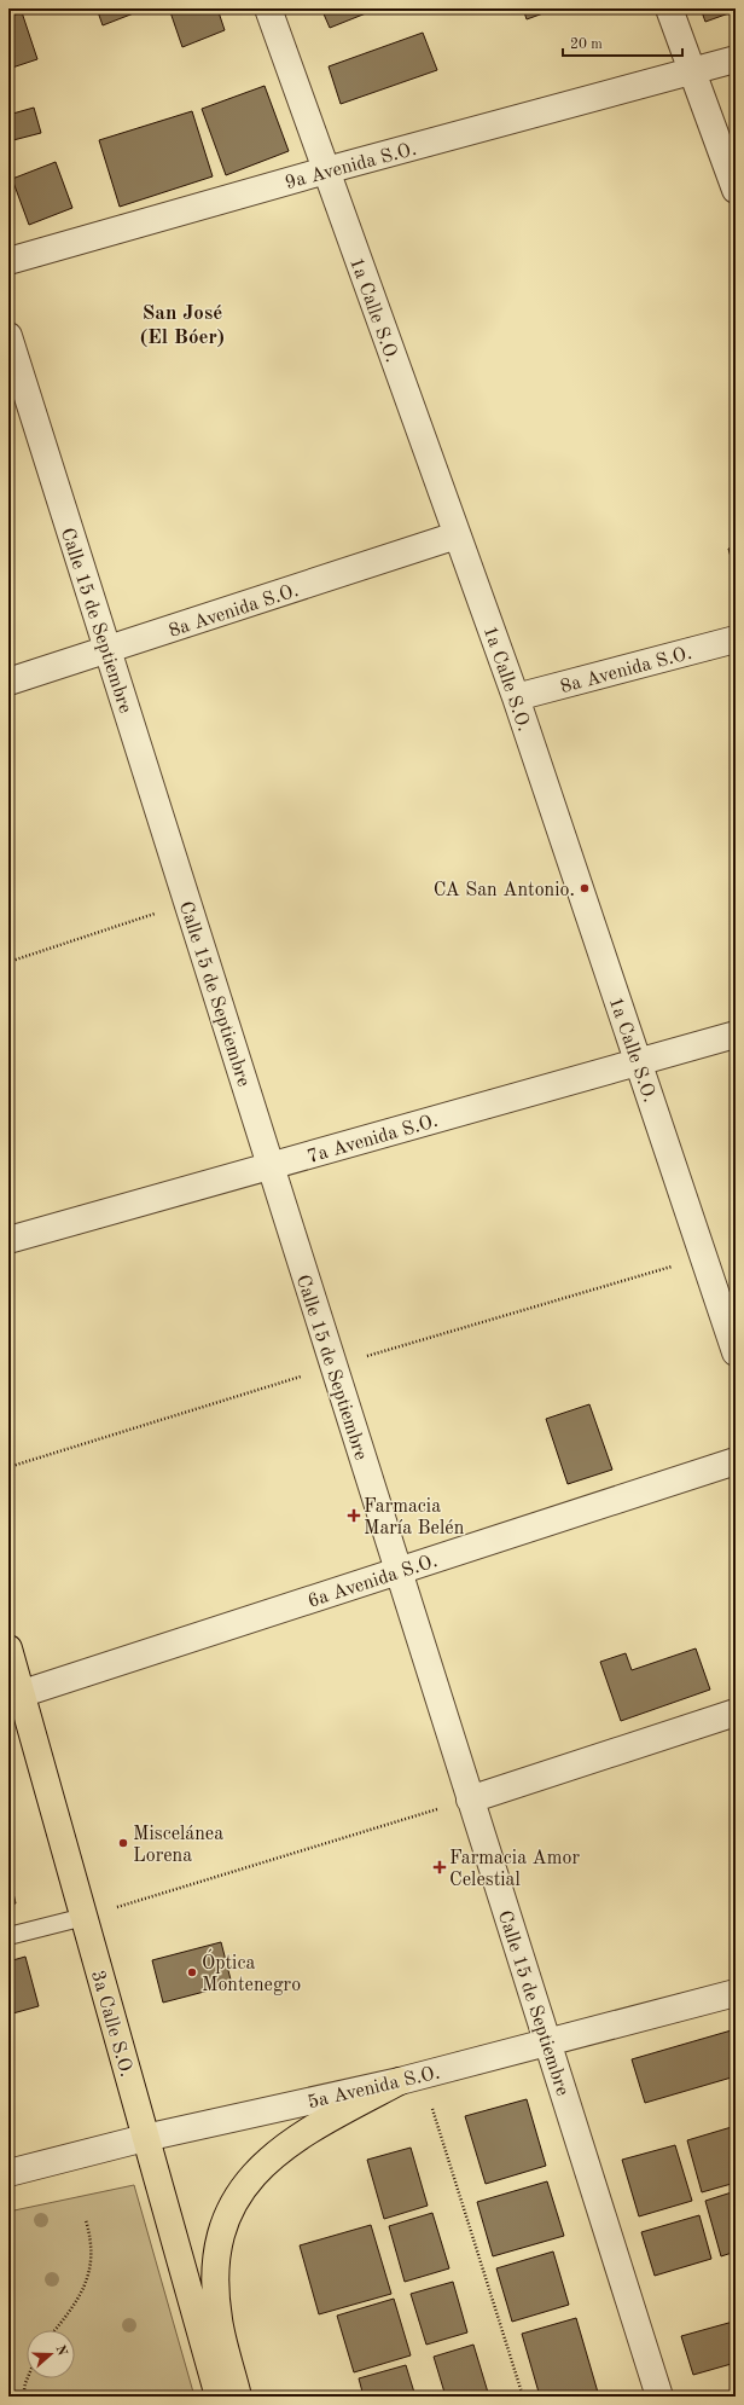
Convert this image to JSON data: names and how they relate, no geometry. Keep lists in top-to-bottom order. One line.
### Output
{"streets":{"highway":["3a Calle S.O."],"street":["9a Avenida S.O.","1a Calle S.O.","8a Avenida S.O.","Calle 15 de Septiembre","7a Avenida S.O.","6a Avenida S.O.","5a Avenida S.O."]},"crossings":[["9a Avenida S.O.","1a Calle S.O."],["1a Calle S.O.","8a Avenida S.O."],["1a Calle S.O.","7a Avenida S.O."],["8a Avenida S.O.","Calle 15 de Septiembre"],["Calle 15 de Septiembre","7a Avenida S.O."],["Calle 15 de Septiembre","6a Avenida S.O."],["Calle 15 de Septiembre","5a Avenida S.O."],["6a Avenida S.O.","3a Calle S.O."],["3a Calle S.O.","5a Avenida S.O."]],"districts":["San José (El Bóer)"],"places":{"other":["CA San Antonio.","Miscelánea Lorena","Óptica Montenegro"],"health":["Farmacia María Belén","Farmacia Amor Celestial"]},"scale_bar":"20 m","north":"right"}
